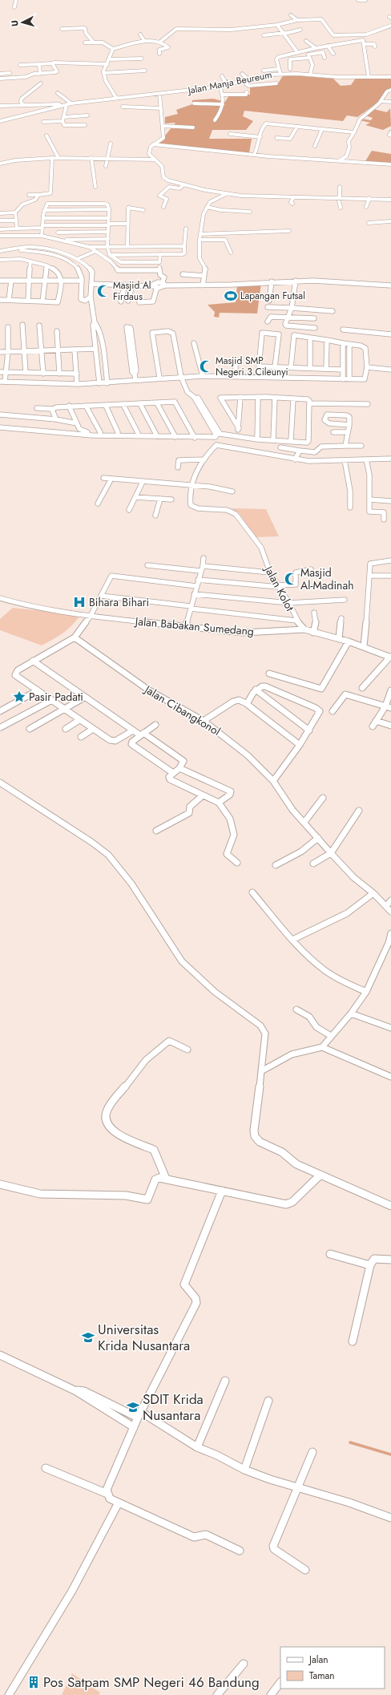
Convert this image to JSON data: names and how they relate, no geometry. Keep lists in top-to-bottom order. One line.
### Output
{"streets":{"street":["Jalan Manja Beureum","Jalan Kolot","Jalan Babakan Sumedang","Jalan Cibangkonol"]},"crossings":[["Jalan Kolot","Jalan Babakan Sumedang"]],"places":{"mosque":["Masjid Al Firdaus","Masjid SMP Negeri 3 Cileunyi","Masjid Al-Madinah"],"sports":["Lapangan Futsal"],"hospital":["Bihara Bihari"],"place":["Pasir Padati"],"school or university":["Universitas Krida Nusantara","SDIT Krida Nusantara"],"building":["Pos Satpam SMP Negeri 46 Bandung"]},"legend":["Jalan","Taman"],"north":"left"}
